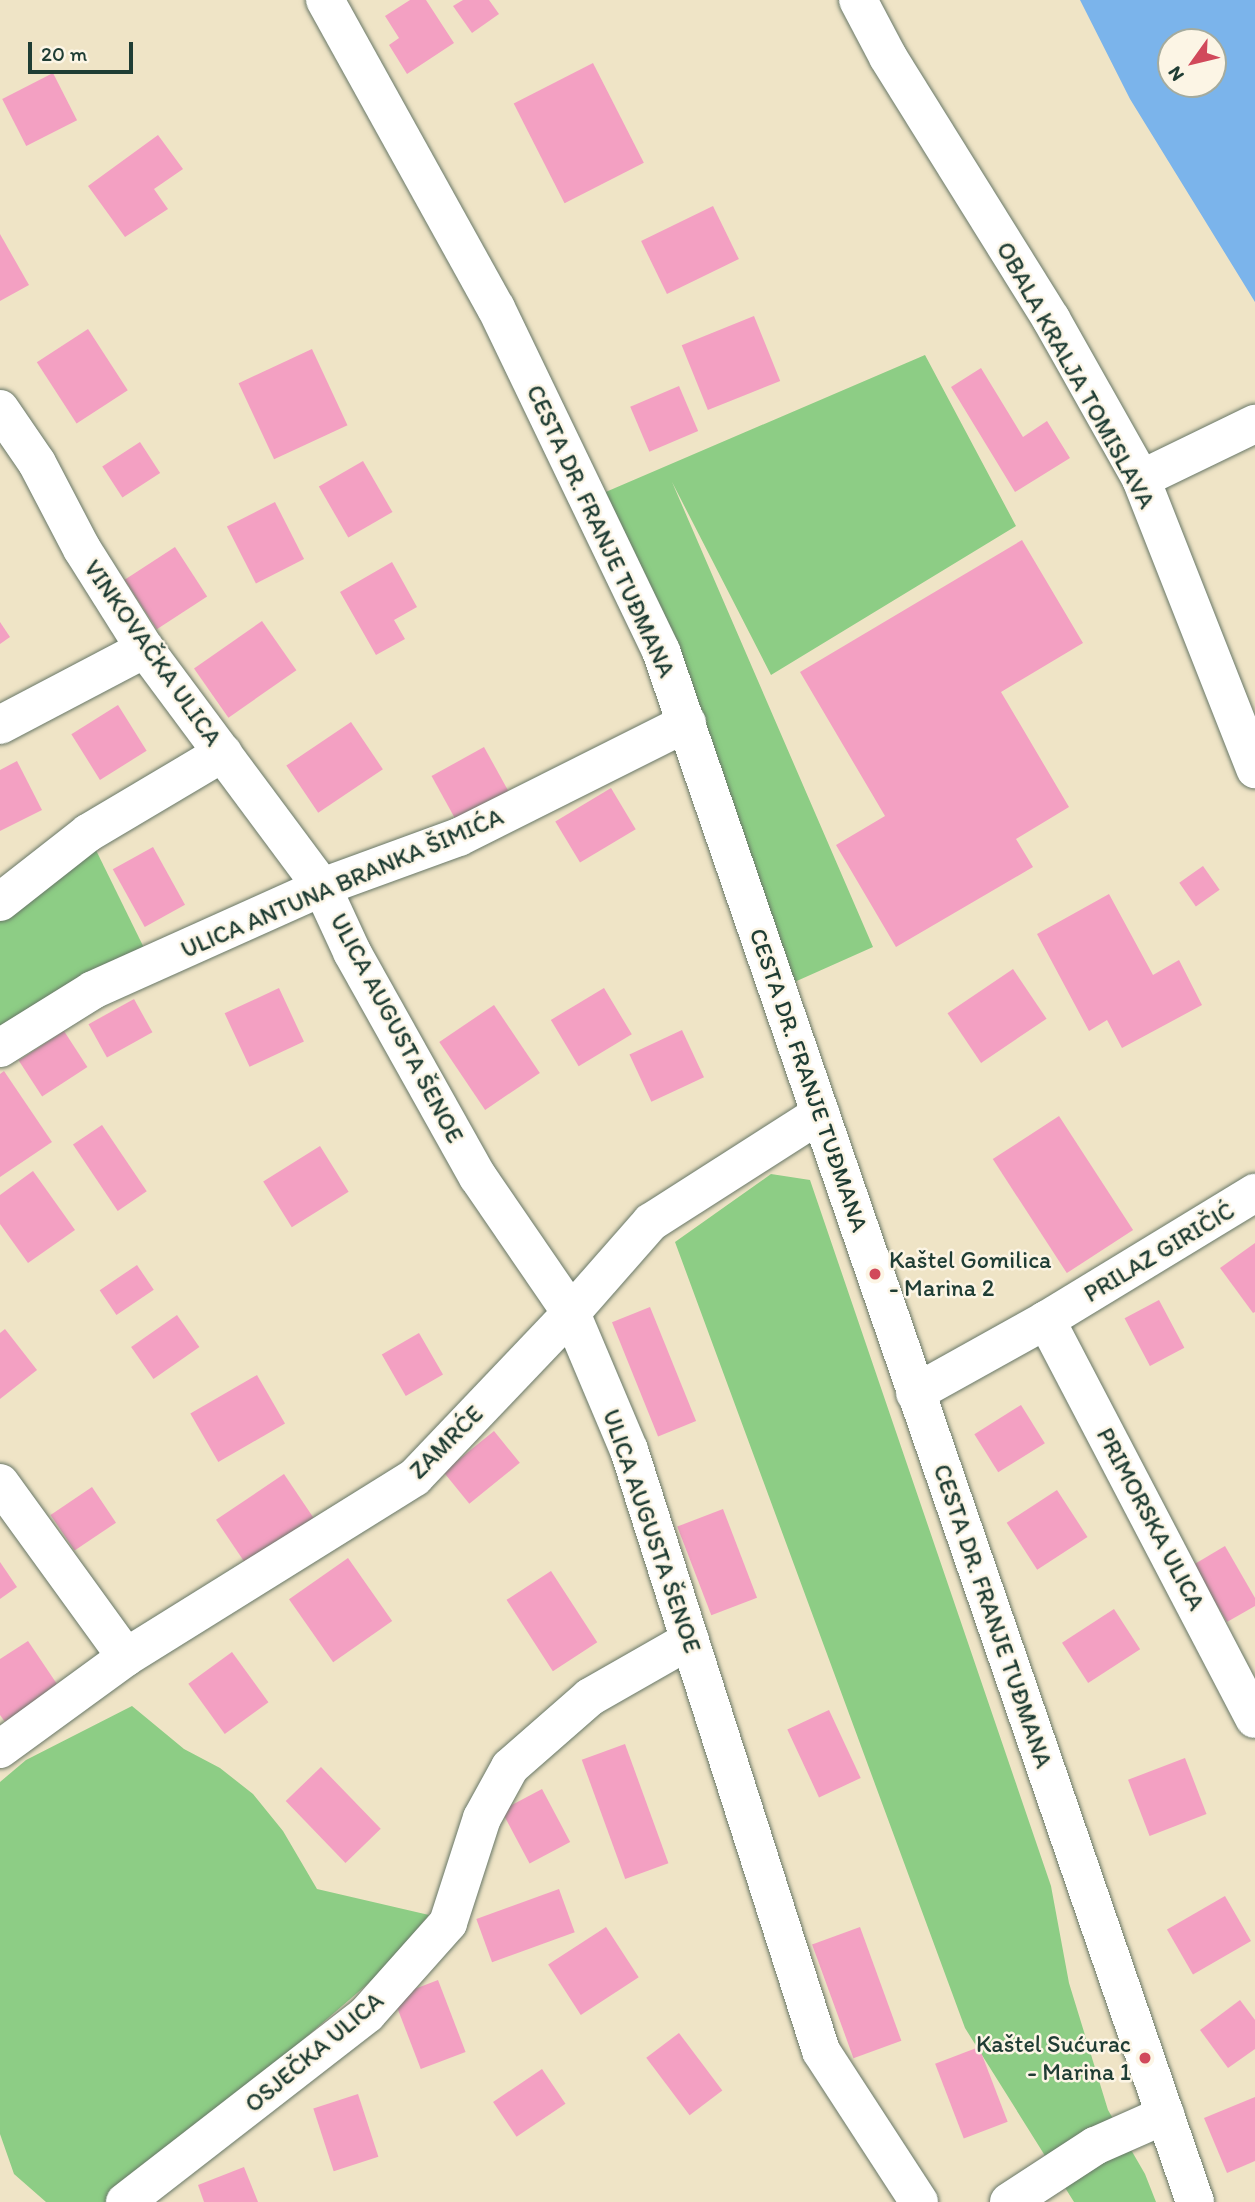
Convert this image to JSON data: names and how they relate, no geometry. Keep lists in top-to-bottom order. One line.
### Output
{"streets":{"street":["OBALA KRALJA TOMISLAVA","CESTA DR. FRANJE TUĐMANA","VINKOVAČKA ULICA","ULICA ANTUNA BRANKA ŠIMIĆA","ULICA AUGUSTA ŠENOE","PRILAZ GIRIČIĆ","ZAMRĆE","PRIMORSKA ULICA","OSJEČKA ULICA"]},"crossings":[["CESTA DR. FRANJE TUĐMANA","ULICA ANTUNA BRANKA ŠIMIĆA"],["CESTA DR. FRANJE TUĐMANA","PRILAZ GIRIČIĆ"],["CESTA DR. FRANJE TUĐMANA","ZAMRĆE"],["VINKOVAČKA ULICA","ULICA ANTUNA BRANKA ŠIMIĆA"],["VINKOVAČKA ULICA","ULICA AUGUSTA ŠENOE"],["ULICA ANTUNA BRANKA ŠIMIĆA","ULICA AUGUSTA ŠENOE"],["ULICA AUGUSTA ŠENOE","ZAMRĆE"],["ULICA AUGUSTA ŠENOE","OSJEČKA ULICA"],["PRILAZ GIRIČIĆ","PRIMORSKA ULICA"]],"places":["Kaštel Gomilica - Marina 2","Kaštel Sućurac - Marina 1"],"scale_bar":"20 m","north":"bottom left"}
